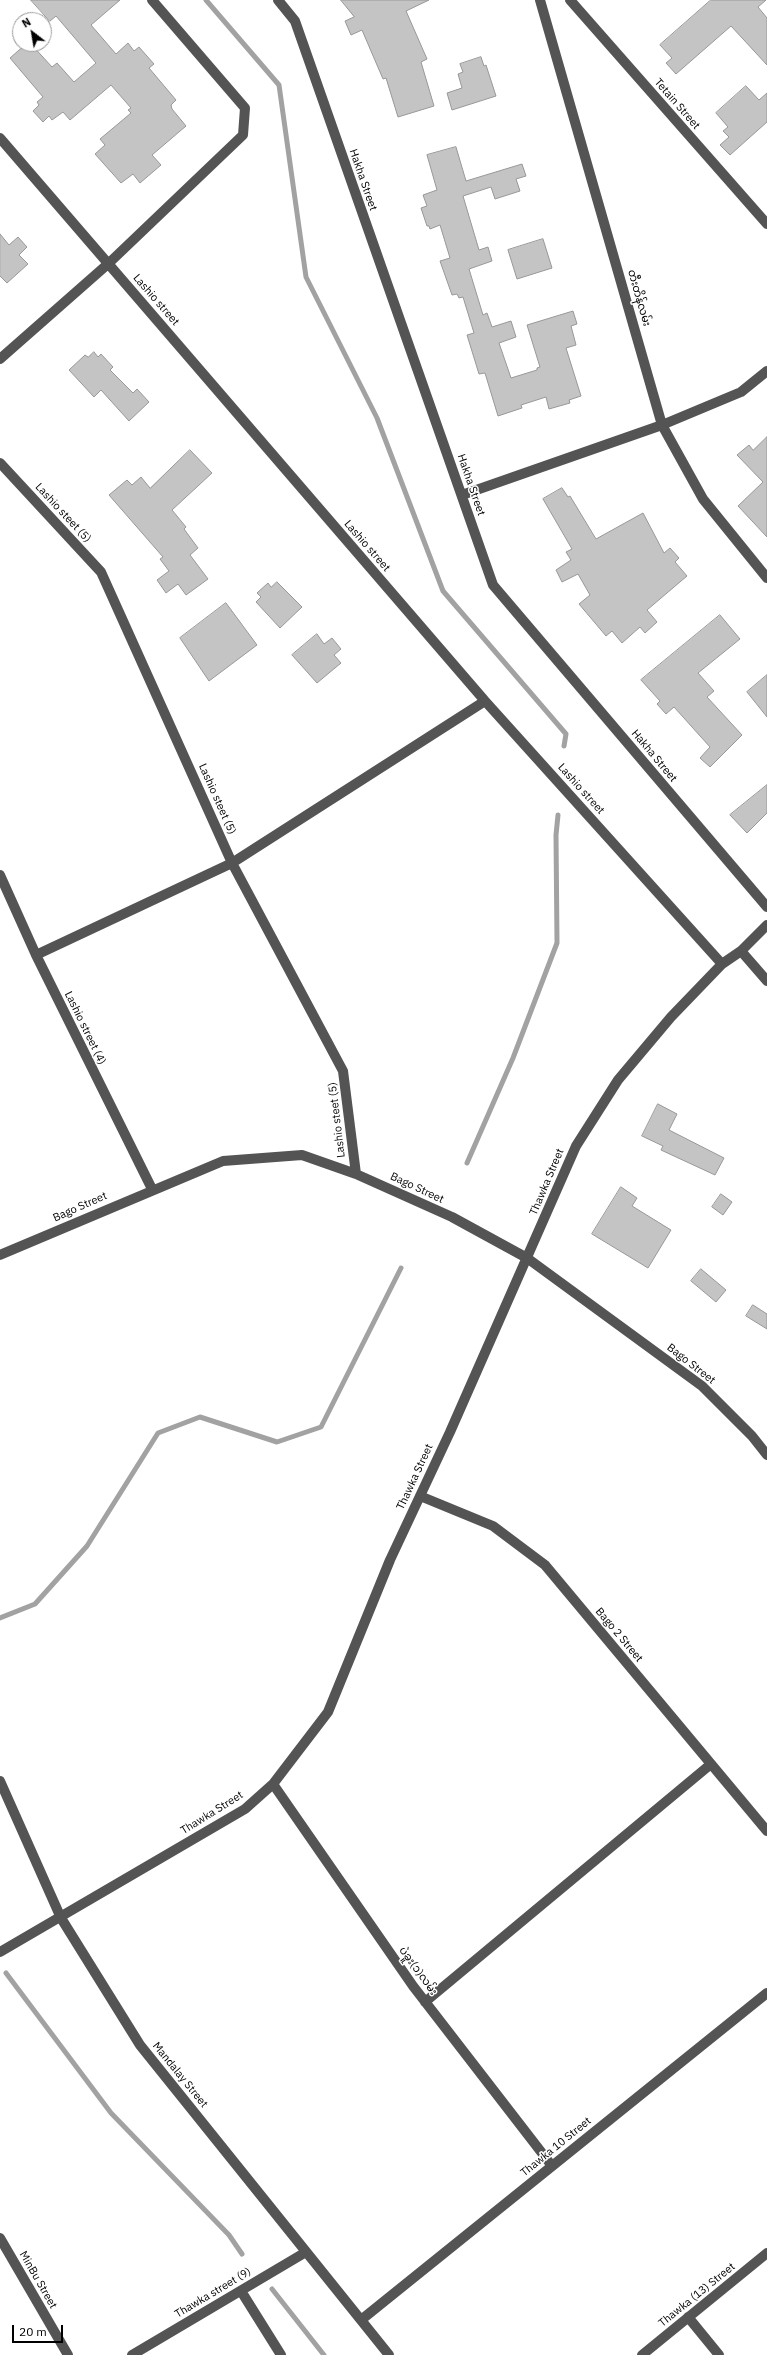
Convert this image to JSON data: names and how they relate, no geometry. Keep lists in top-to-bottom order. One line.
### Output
{"streets":{"street":["Tetain Street","Hakha Street","တီးတိန်လမ်း","Lashio street","Lashio steet (5)","Lashio street (4)","Thawka Street","Bago Street","Bago 2 Street","ပဲခူး(၁)လမ်း","Mandalay Street","Thawka 10 Street","MinBu Street","Thawka street (9)","Thawka (13) Street"]},"crossings":[["Lashio street","Thawka Street"],["Lashio steet (5)","Bago Street"],["Lashio street (4)","Bago Street"],["Thawka Street","Bago Street"],["Thawka Street","Bago 2 Street"],["Thawka Street","ပဲခူး(၁)လမ်း"],["Thawka Street","Mandalay Street"],["ပဲခူး(၁)လမ်း","Thawka 10 Street"],["Mandalay Street","Thawka 10 Street"],["Mandalay Street","Thawka street (9)"]],"scale_bar":"20 m","north":"top left"}
